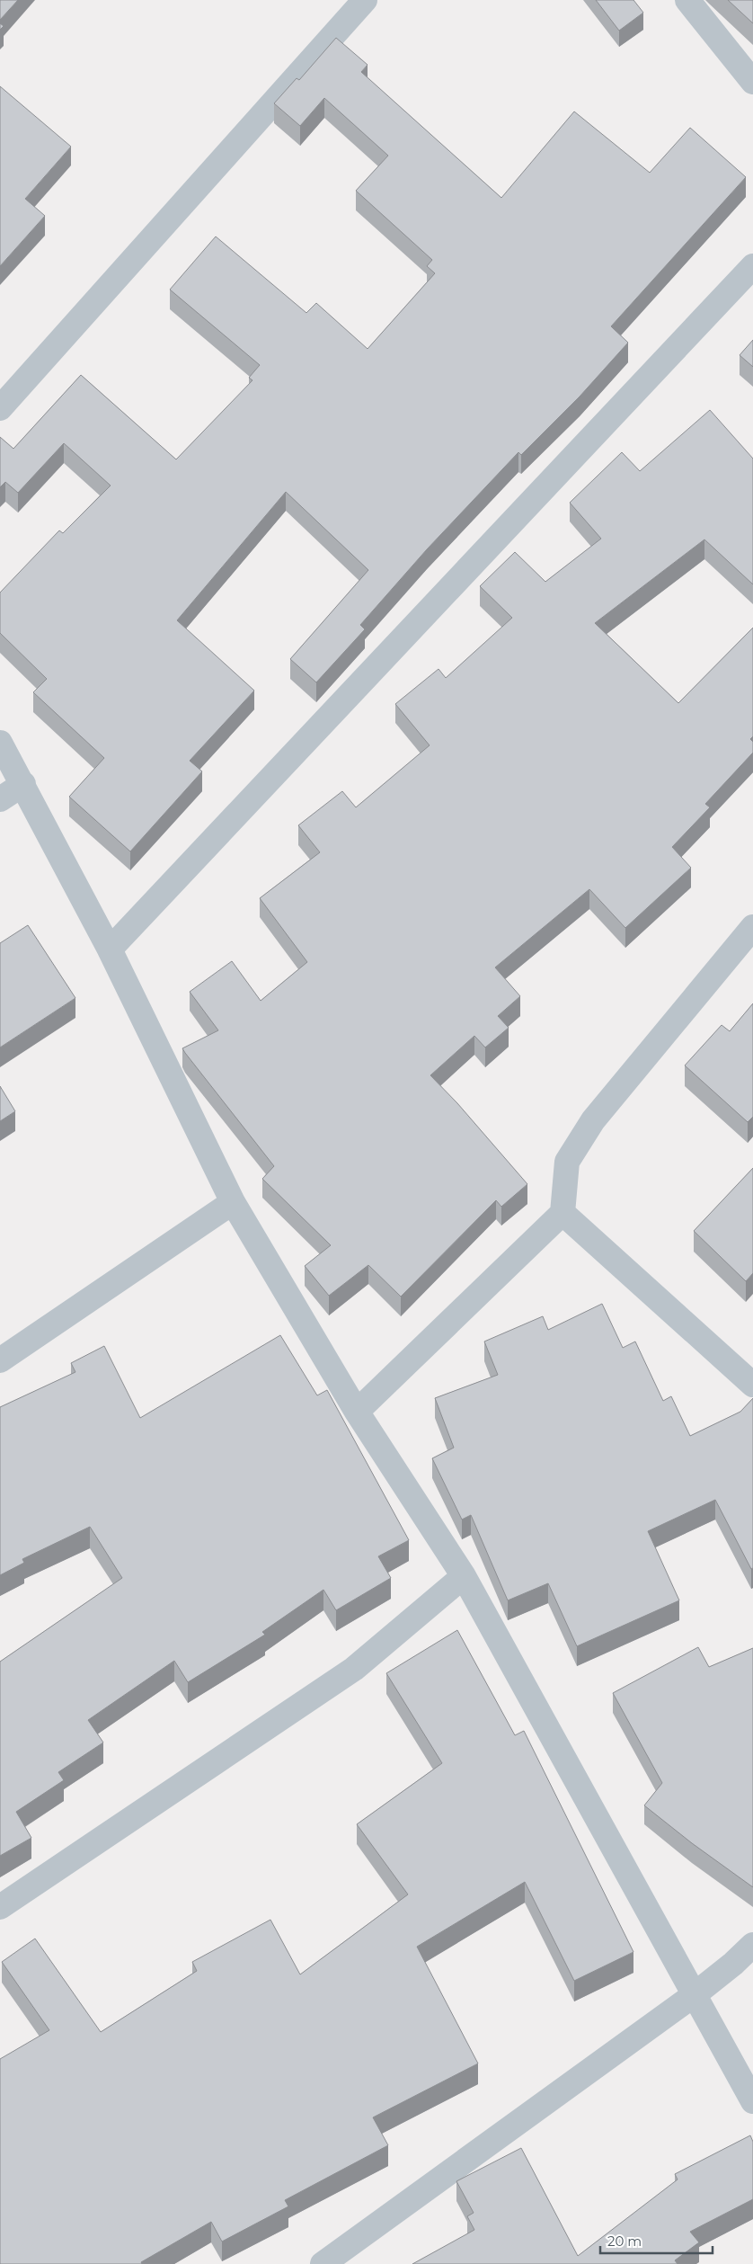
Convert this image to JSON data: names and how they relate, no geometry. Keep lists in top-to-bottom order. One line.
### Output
{"scale_bar":"20 m"}
